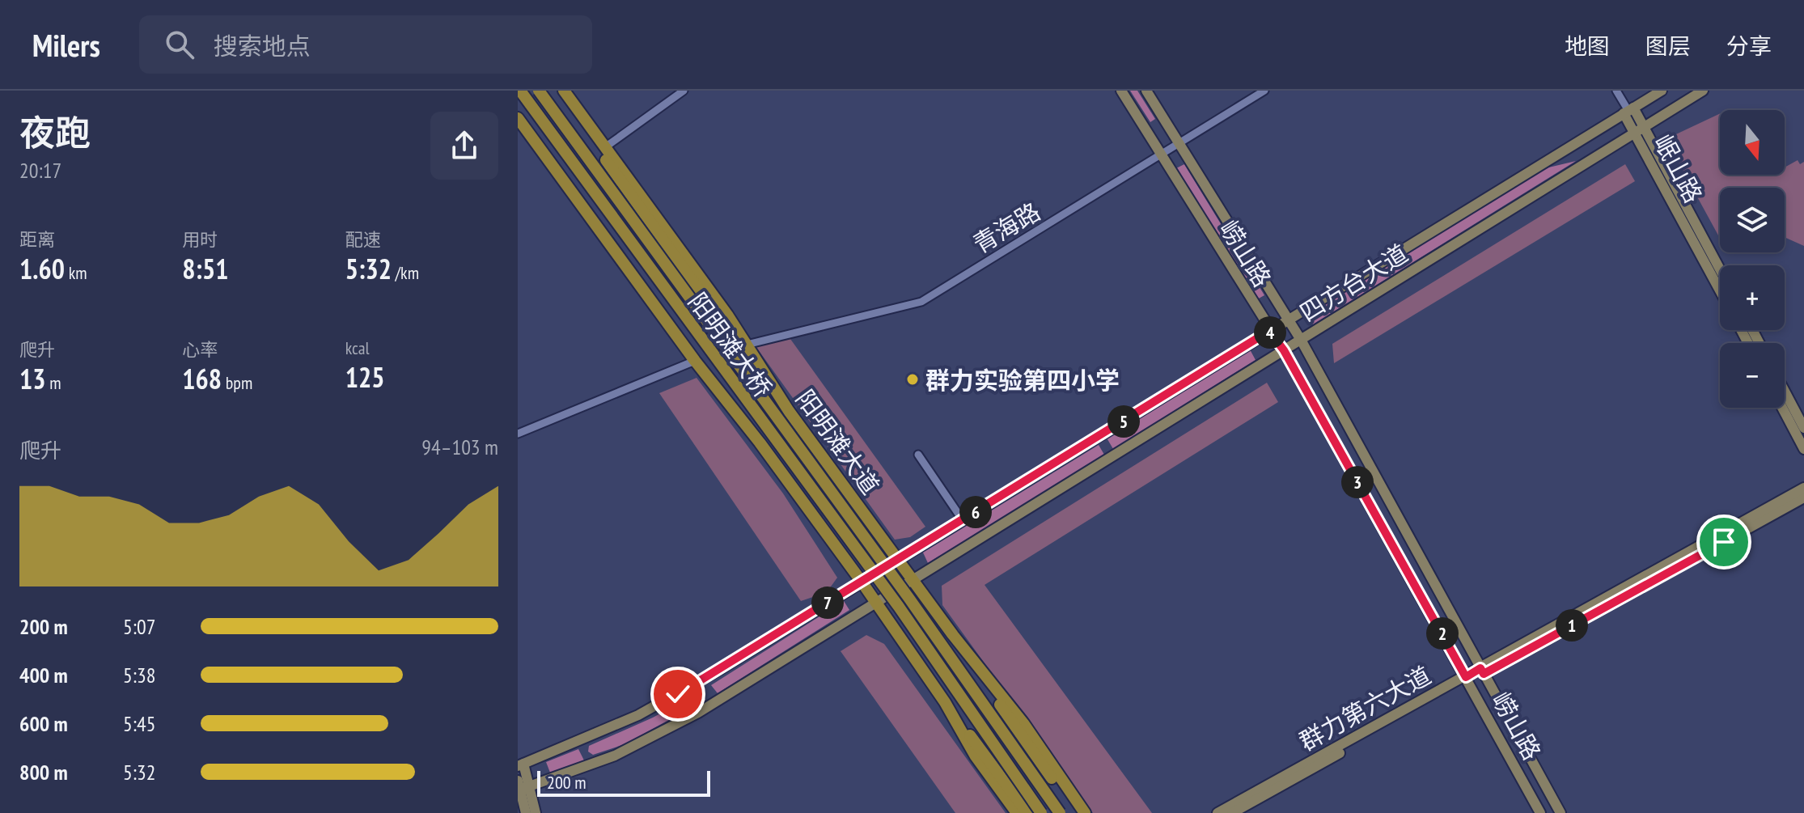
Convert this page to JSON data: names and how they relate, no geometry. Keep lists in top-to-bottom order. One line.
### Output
{"streets":{"highway":["阳明滩大桥","阳明滩大道"],"main road":["岷山路","崂山路","四方台大道","群力第六大道"],"street":["青海路"]},"crossings":[["岷山路","四方台大道"],["青海路","崂山路"],["青海路","阳明滩大道"],["崂山路","四方台大道"],["崂山路","群力第六大道"],["四方台大道","阳明滩大道"]],"places":["群力实验第四小学"],"scale_bar":"200 m","north":"bottom","page":{"header":"Milers","search":"搜索地点","nav":["地图","图层","分享"],"heading":["夜跑","20:17"],"map_buttons":["+","−"],"stats":[["距离","1.60 km"],["用时","8:51"],["配速","5:32 /km"],["爬升","13 m"],["心率","168 bpm"],["kcal","125"]],"pins":["4","5","3","6","7","1","2"],"chart":["爬升","94–103 m"],"list":[{"name":"200 m","note":"5:07"},{"name":"400 m","note":"5:38"},{"name":"600 m","note":"5:45"},{"name":"800 m","note":"5:32"}],"scale":"200 m"}}
